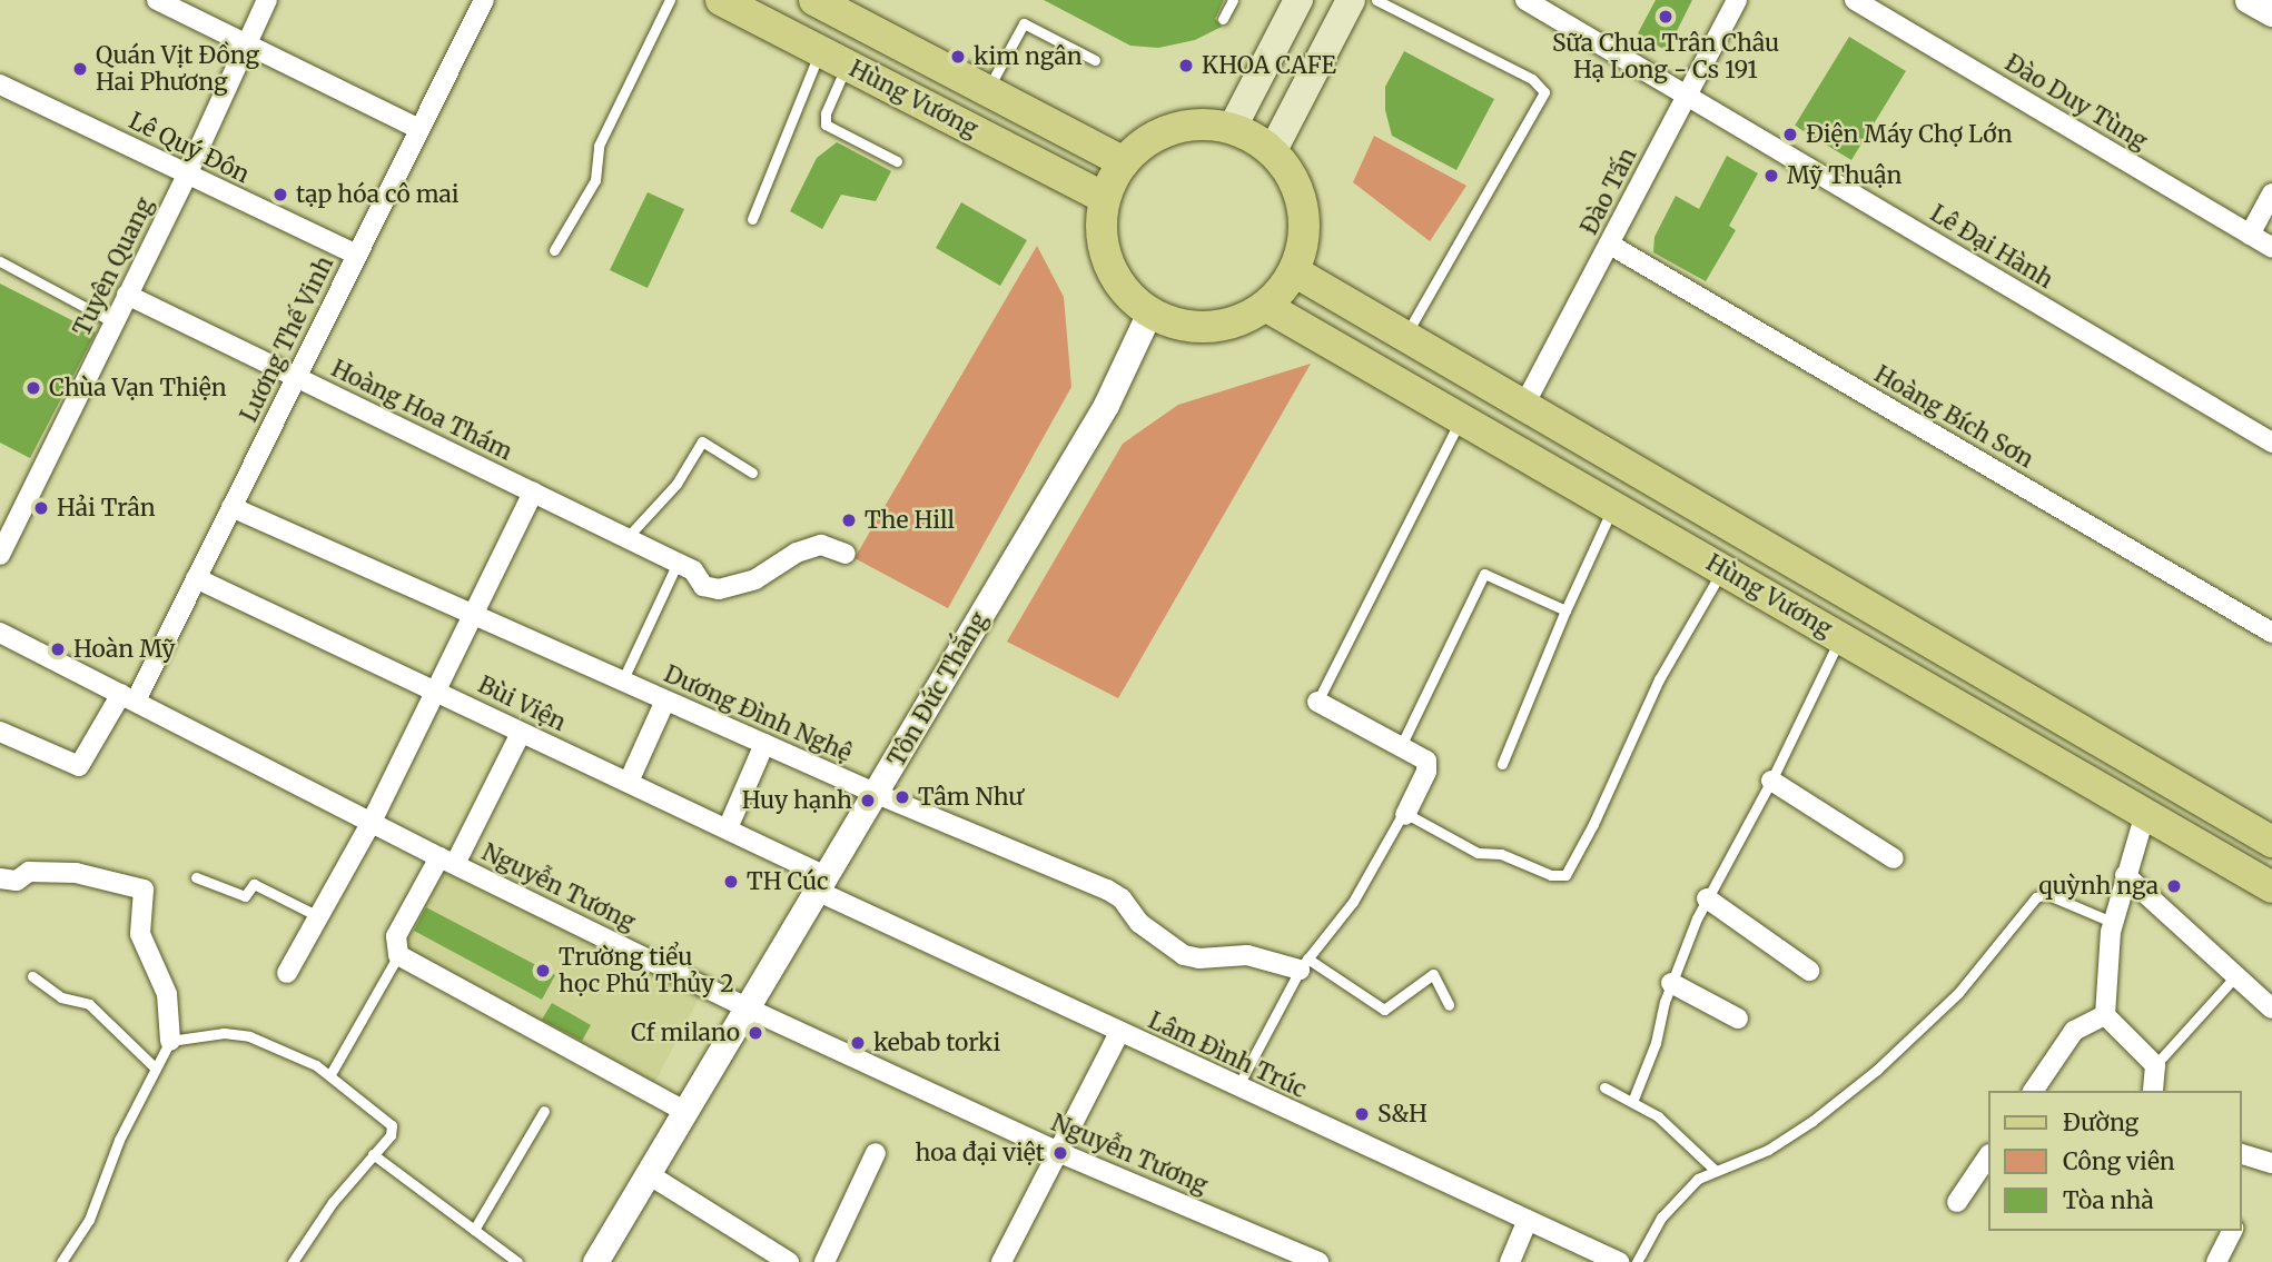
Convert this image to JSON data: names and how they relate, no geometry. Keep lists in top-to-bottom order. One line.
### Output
{"streets":{"main road":["Hùng Vương"],"street":["Đào Duy Tùng","Lê Quý Đôn","Đào Tấn","Lê Đại Hành","Tuyên Quang","Lương Thế Vinh","Hoàng Hoa Thám","Hoàng Bích Sơn","Tôn Đức Thắng","Bùi Viện","Dương Đình Nghệ","Nguyễn Tương","Lâm Đình Trúc"]},"crossings":[["Hùng Vương","Đào Tấn"],["Hùng Vương","Tôn Đức Thắng"],["Lê Quý Đôn","Tuyên Quang"],["Lê Quý Đôn","Lương Thế Vinh"],["Đào Tấn","Lê Đại Hành"],["Đào Tấn","Hoàng Bích Sơn"],["Tuyên Quang","Hoàng Hoa Thám"],["Lương Thế Vinh","Hoàng Hoa Thám"],["Lương Thế Vinh","Bùi Viện"],["Lương Thế Vinh","Dương Đình Nghệ"],["Lương Thế Vinh","Nguyễn Tương"],["Tôn Đức Thắng","Bùi Viện"],["Tôn Đức Thắng","Dương Đình Nghệ"],["Tôn Đức Thắng","Nguyễn Tương"],["Tôn Đức Thắng","Lâm Đình Trúc"],["Bùi Viện","Lâm Đình Trúc"]],"places":["Sữa Chua Trân Châu Hạ Long - Cs 191","kim ngân","KHOA CAFE","Quán Vịt Đồng Hai Phương","Điện Máy Chợ Lớn","Mỹ Thuận","tạp hóa cô mai","Chùa Vạn Thiện","Hải Trân","The Hill","Hoàn Mỹ","Tâm Như","Huy hạnh","TH Cúc","quỳnh nga","Trường tiểu học Phú Thủy 2","Cf milano","kebab torki","S&H","hoa đại việt"],"legend":["Đường","Công viên","Tòa nhà"]}
